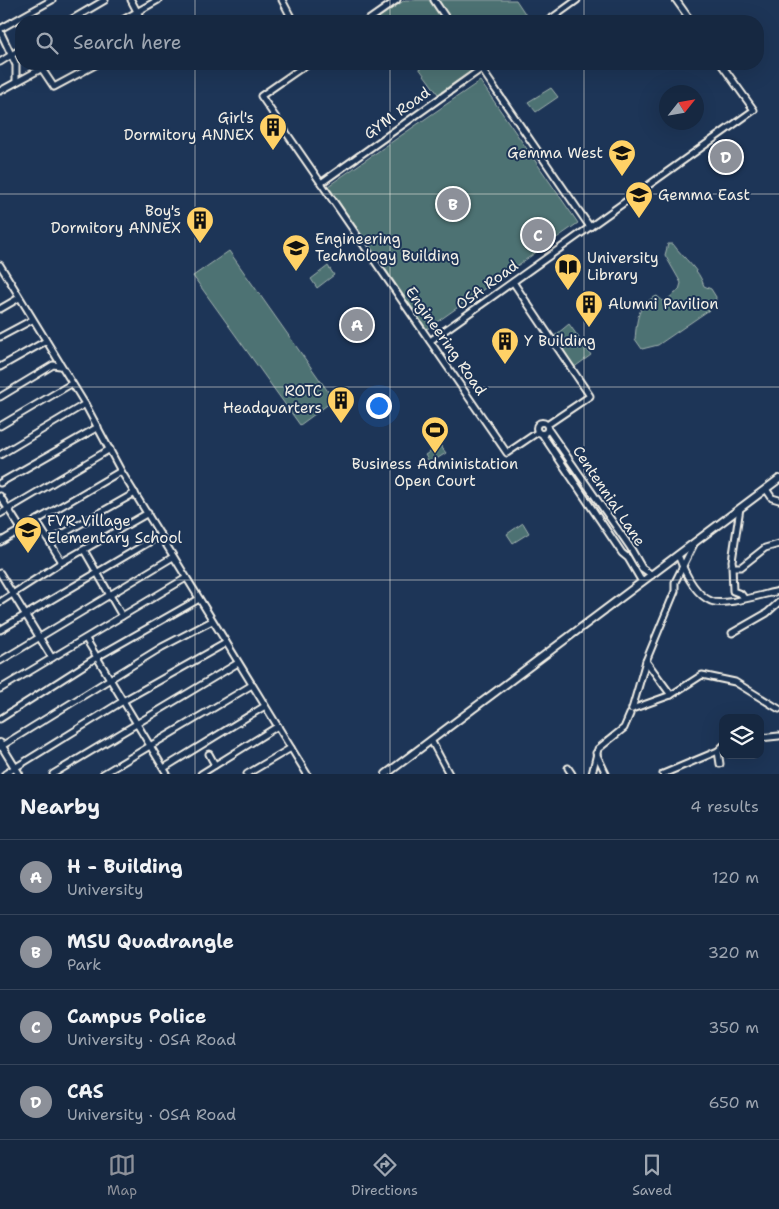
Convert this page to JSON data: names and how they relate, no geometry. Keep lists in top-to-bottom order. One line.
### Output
{"streets":{"street":["GYM Road","OSA Road","Engineering Road","Centennial Lane"]},"crossings":[["GYM Road","Engineering Road"],["OSA Road","Engineering Road"],["Engineering Road","Centennial Lane"]],"places":{"building":["Girl's Dormitory ANNEX","Boy's Dormitory ANNEX","Alumni Pavilion","Y Building","ROTC Headquarters"],"school or university":["Gemma West","Gemma East","Engineering Technology Building","FVR Village Elementary School"],"library":["University Library"],"sports":["Business Administation Open Court"]},"north":"top right","page":{"search":"Search here","pins":["D","B","C","A"],"heading":["Nearby","4 results"],"list":[{"mark":"A","name":"H - Building","note":"University","value":"120 m"},{"mark":"B","name":"MSU Quadrangle","note":"Park","value":"320 m"},{"mark":"C","name":"Campus Police","note":"University · OSA Road","value":"350 m"},{"mark":"D","name":"CAS","note":"University · OSA Road","value":"650 m"}],"nav":["Map","Directions","Saved"]}}
